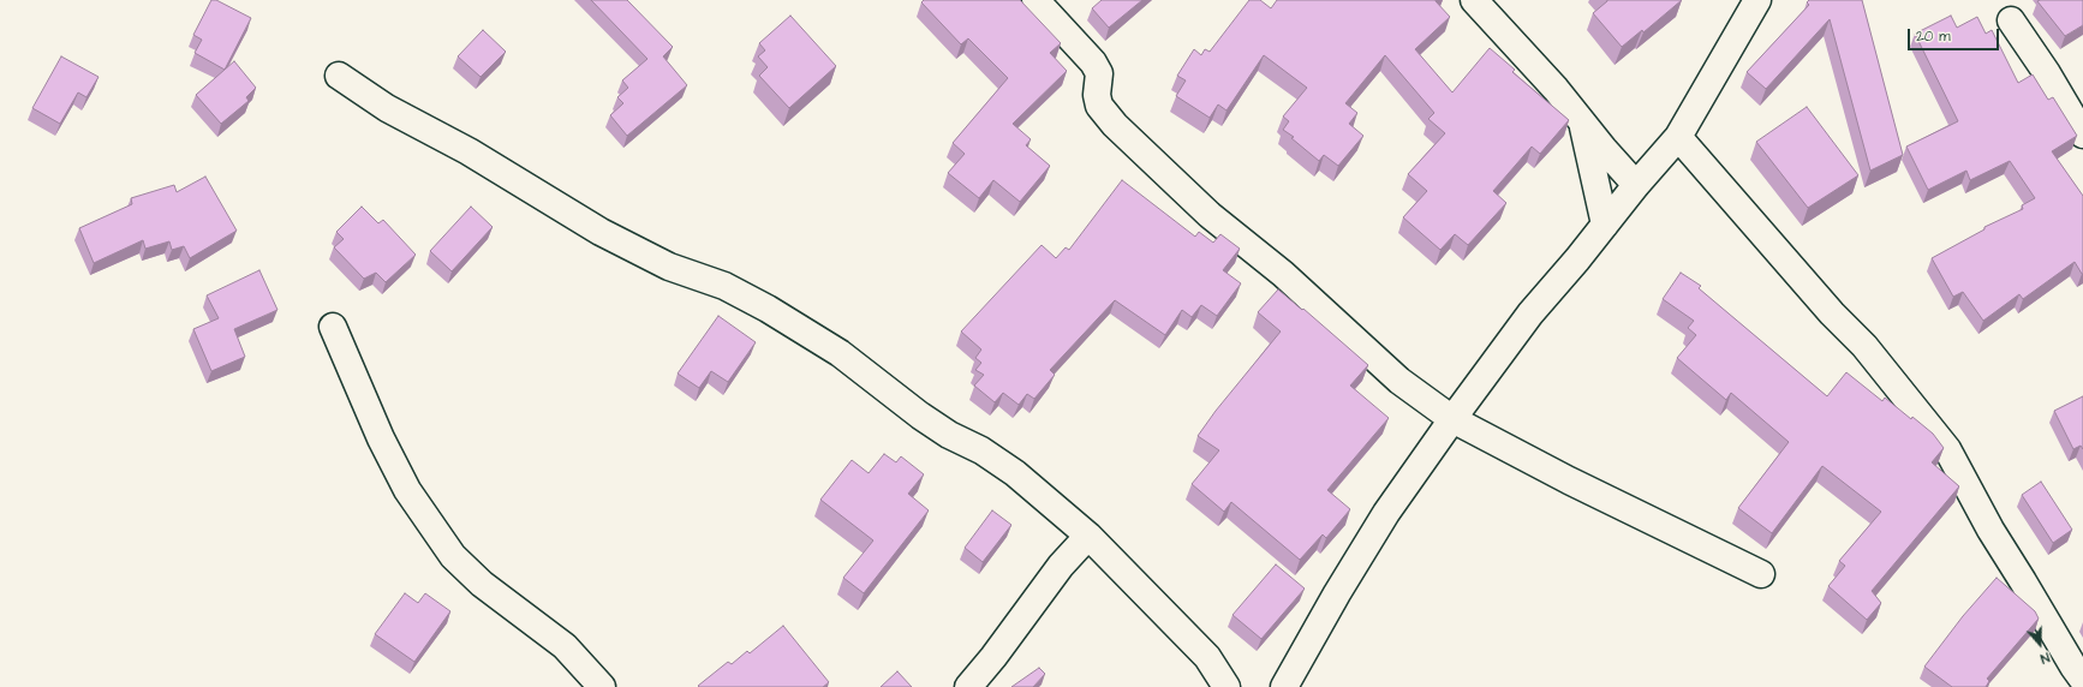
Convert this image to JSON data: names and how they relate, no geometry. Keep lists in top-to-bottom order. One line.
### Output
{"scale_bar":"20 m","north":"bottom"}
